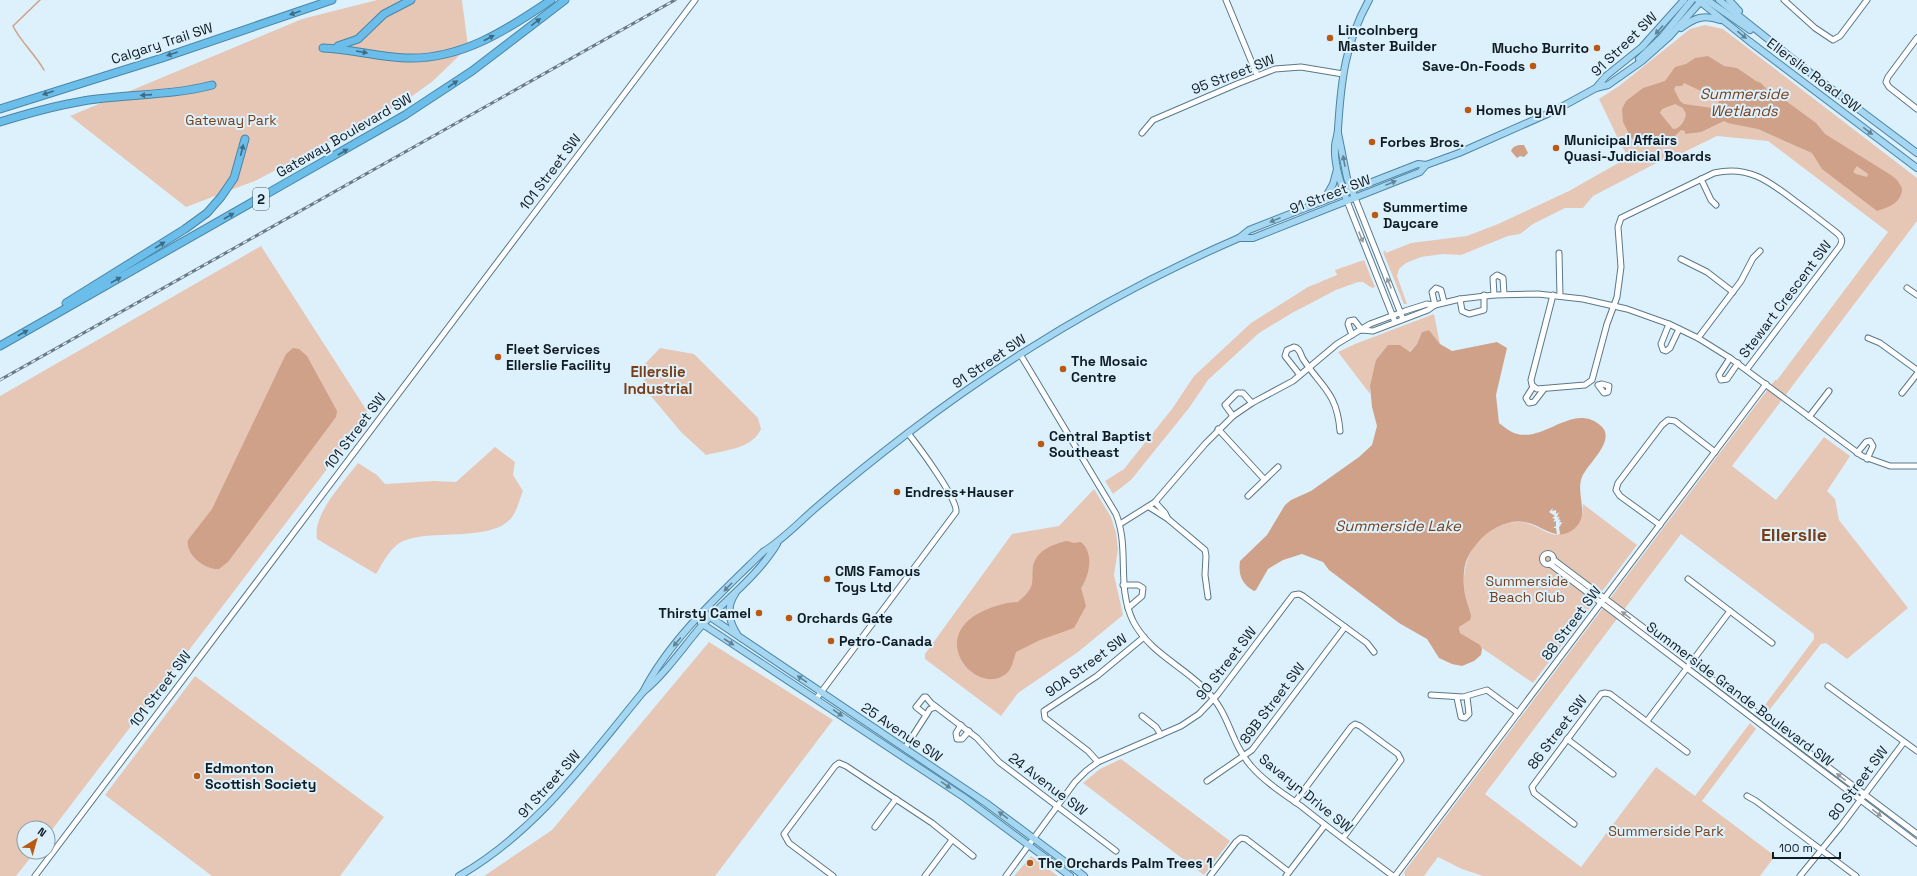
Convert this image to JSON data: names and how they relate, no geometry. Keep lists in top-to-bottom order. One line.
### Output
{"streets":{"highway":["Calgary Trail SW","Gateway Boulevard SW","2"],"main road":["91 Street SW","Ellerslie Road SW","25 Avenue SW"],"street":["95 Street SW","101 Street SW","Stewart Crescent SW","88 Street SW","90 Street SW","90A Street SW","Summerside Grande Boulevard SW","89B Street SW","86 Street SW","80 Street SW","24 Avenue SW","Savaryn Drive SW"]},"crossings":[["91 Street SW","Ellerslie Road SW"],["91 Street SW","25 Avenue SW"],["91 Street SW","Savaryn Drive SW"],["88 Street SW","Summerside Grande Boulevard SW"],["88 Street SW","Savaryn Drive SW"],["90 Street SW","90A Street SW"],["90 Street SW","89B Street SW"],["90 Street SW","25 Avenue SW"],["90 Street SW","24 Avenue SW"],["90 Street SW","Savaryn Drive SW"],["90A Street SW","Savaryn Drive SW"],["Summerside Grande Boulevard SW","80 Street SW"],["89B Street SW","Savaryn Drive SW"]],"districts":["Ellerslie Industrial","Ellerslie"],"water":["Summerside Wetlands","Summerside Lake"],"parks":["Gateway Park","Summerside Beach Club","Summerside Park"],"places":["Lincolnberg Master Builder","Mucho Burrito","Save-On-Foods","Homes by AVI","Forbes Bros.","Municipal Affairs Quasi-Judicial Boards","Summertime Daycare","Fleet Services Ellerslie Facility","The Mosaic Centre","Central Baptist Southeast","Endress+Hauser","CMS Famous Toys Ltd","Thirsty Camel","Orchards Gate","Petro-Canada","Edmonton Scottish Society","The Orchards Palm Trees 1"],"scale_bar":"100 m","north":"top right"}
